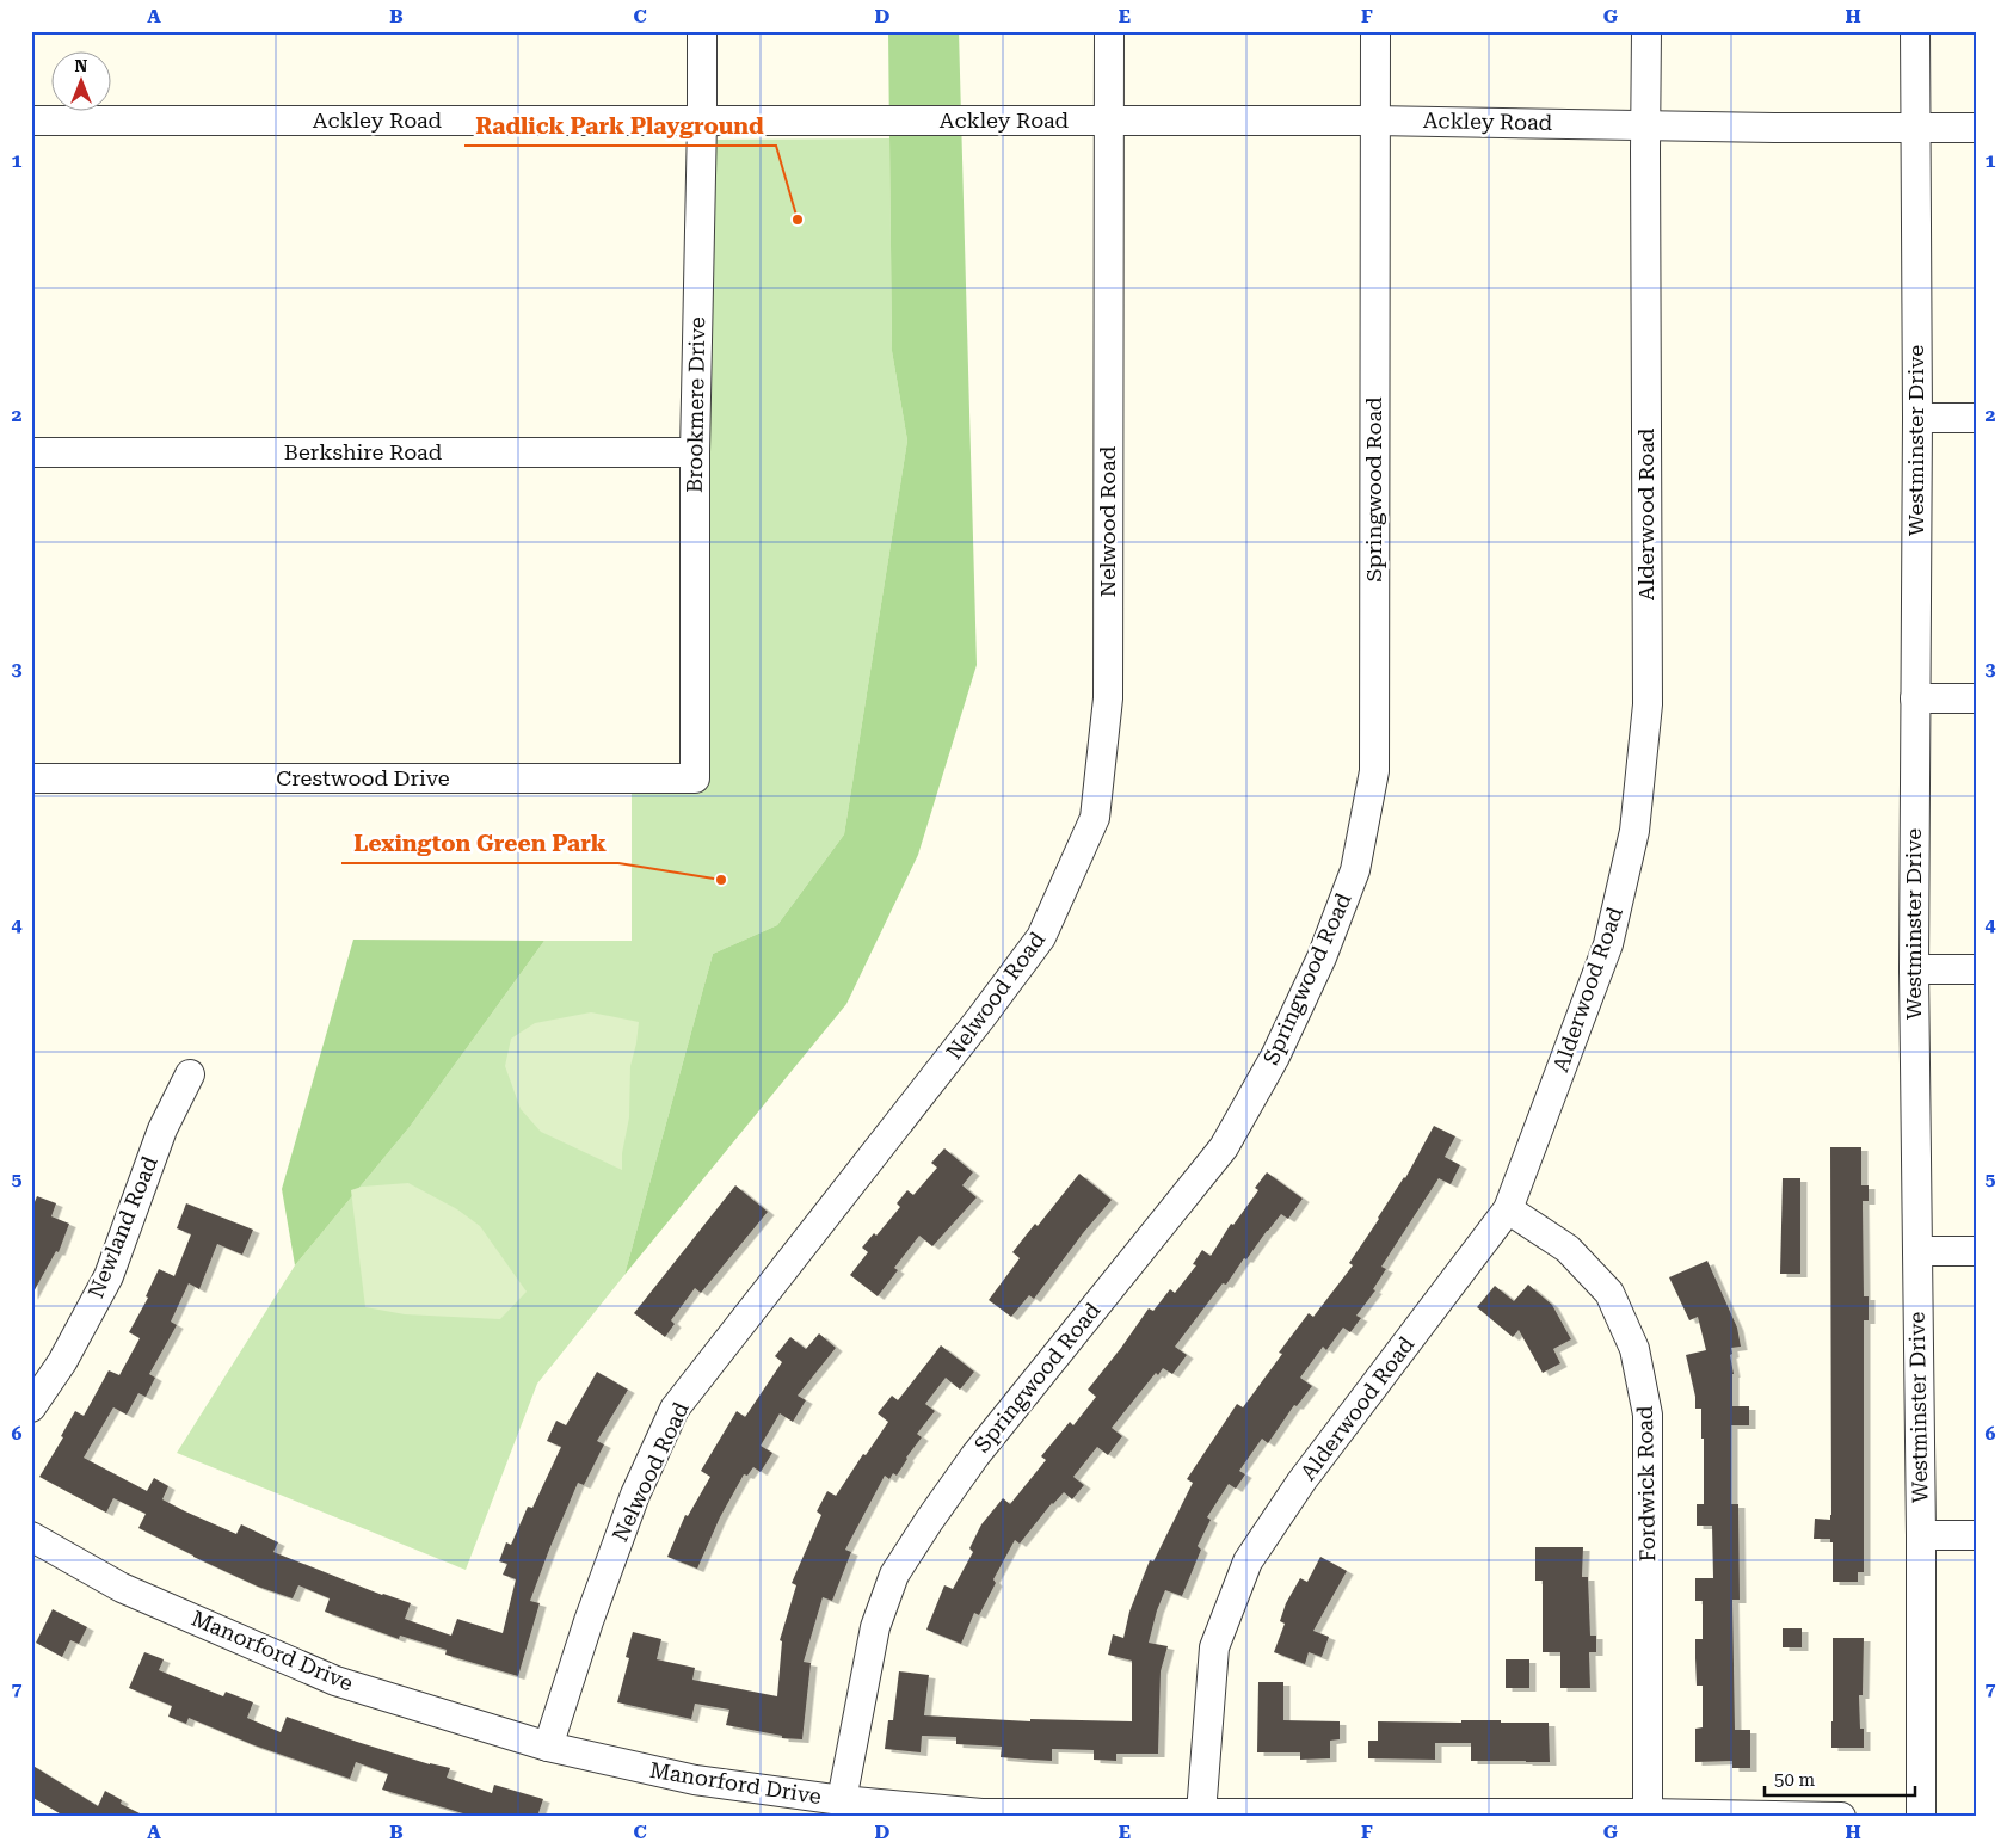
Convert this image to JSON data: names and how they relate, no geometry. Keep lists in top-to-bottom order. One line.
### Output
{"streets":{"street":["Ackley Road","Brookmere Drive","Westminster Drive","Berkshire Road","Springwood Road","Alderwood Road","Nelwood Road","Crestwood Drive","Newland Road","Fordwick Road","Manorford Drive"]},"crossings":[["Ackley Road","Brookmere Drive"],["Ackley Road","Westminster Drive"],["Ackley Road","Springwood Road"],["Ackley Road","Alderwood Road"],["Ackley Road","Nelwood Road"],["Brookmere Drive","Berkshire Road"],["Brookmere Drive","Crestwood Drive"],["Springwood Road","Manorford Drive"],["Alderwood Road","Fordwick Road"],["Alderwood Road","Manorford Drive"],["Nelwood Road","Manorford Drive"],["Fordwick Road","Manorford Drive"]],"places":["Radlick Park Playground","Lexington Green Park"],"scale_bar":"50 m","north":"top","grid":{"columns":["A","B","C","D","E","F","G","H"],"rows":["1","2","3","4","5","6","7"]}}
